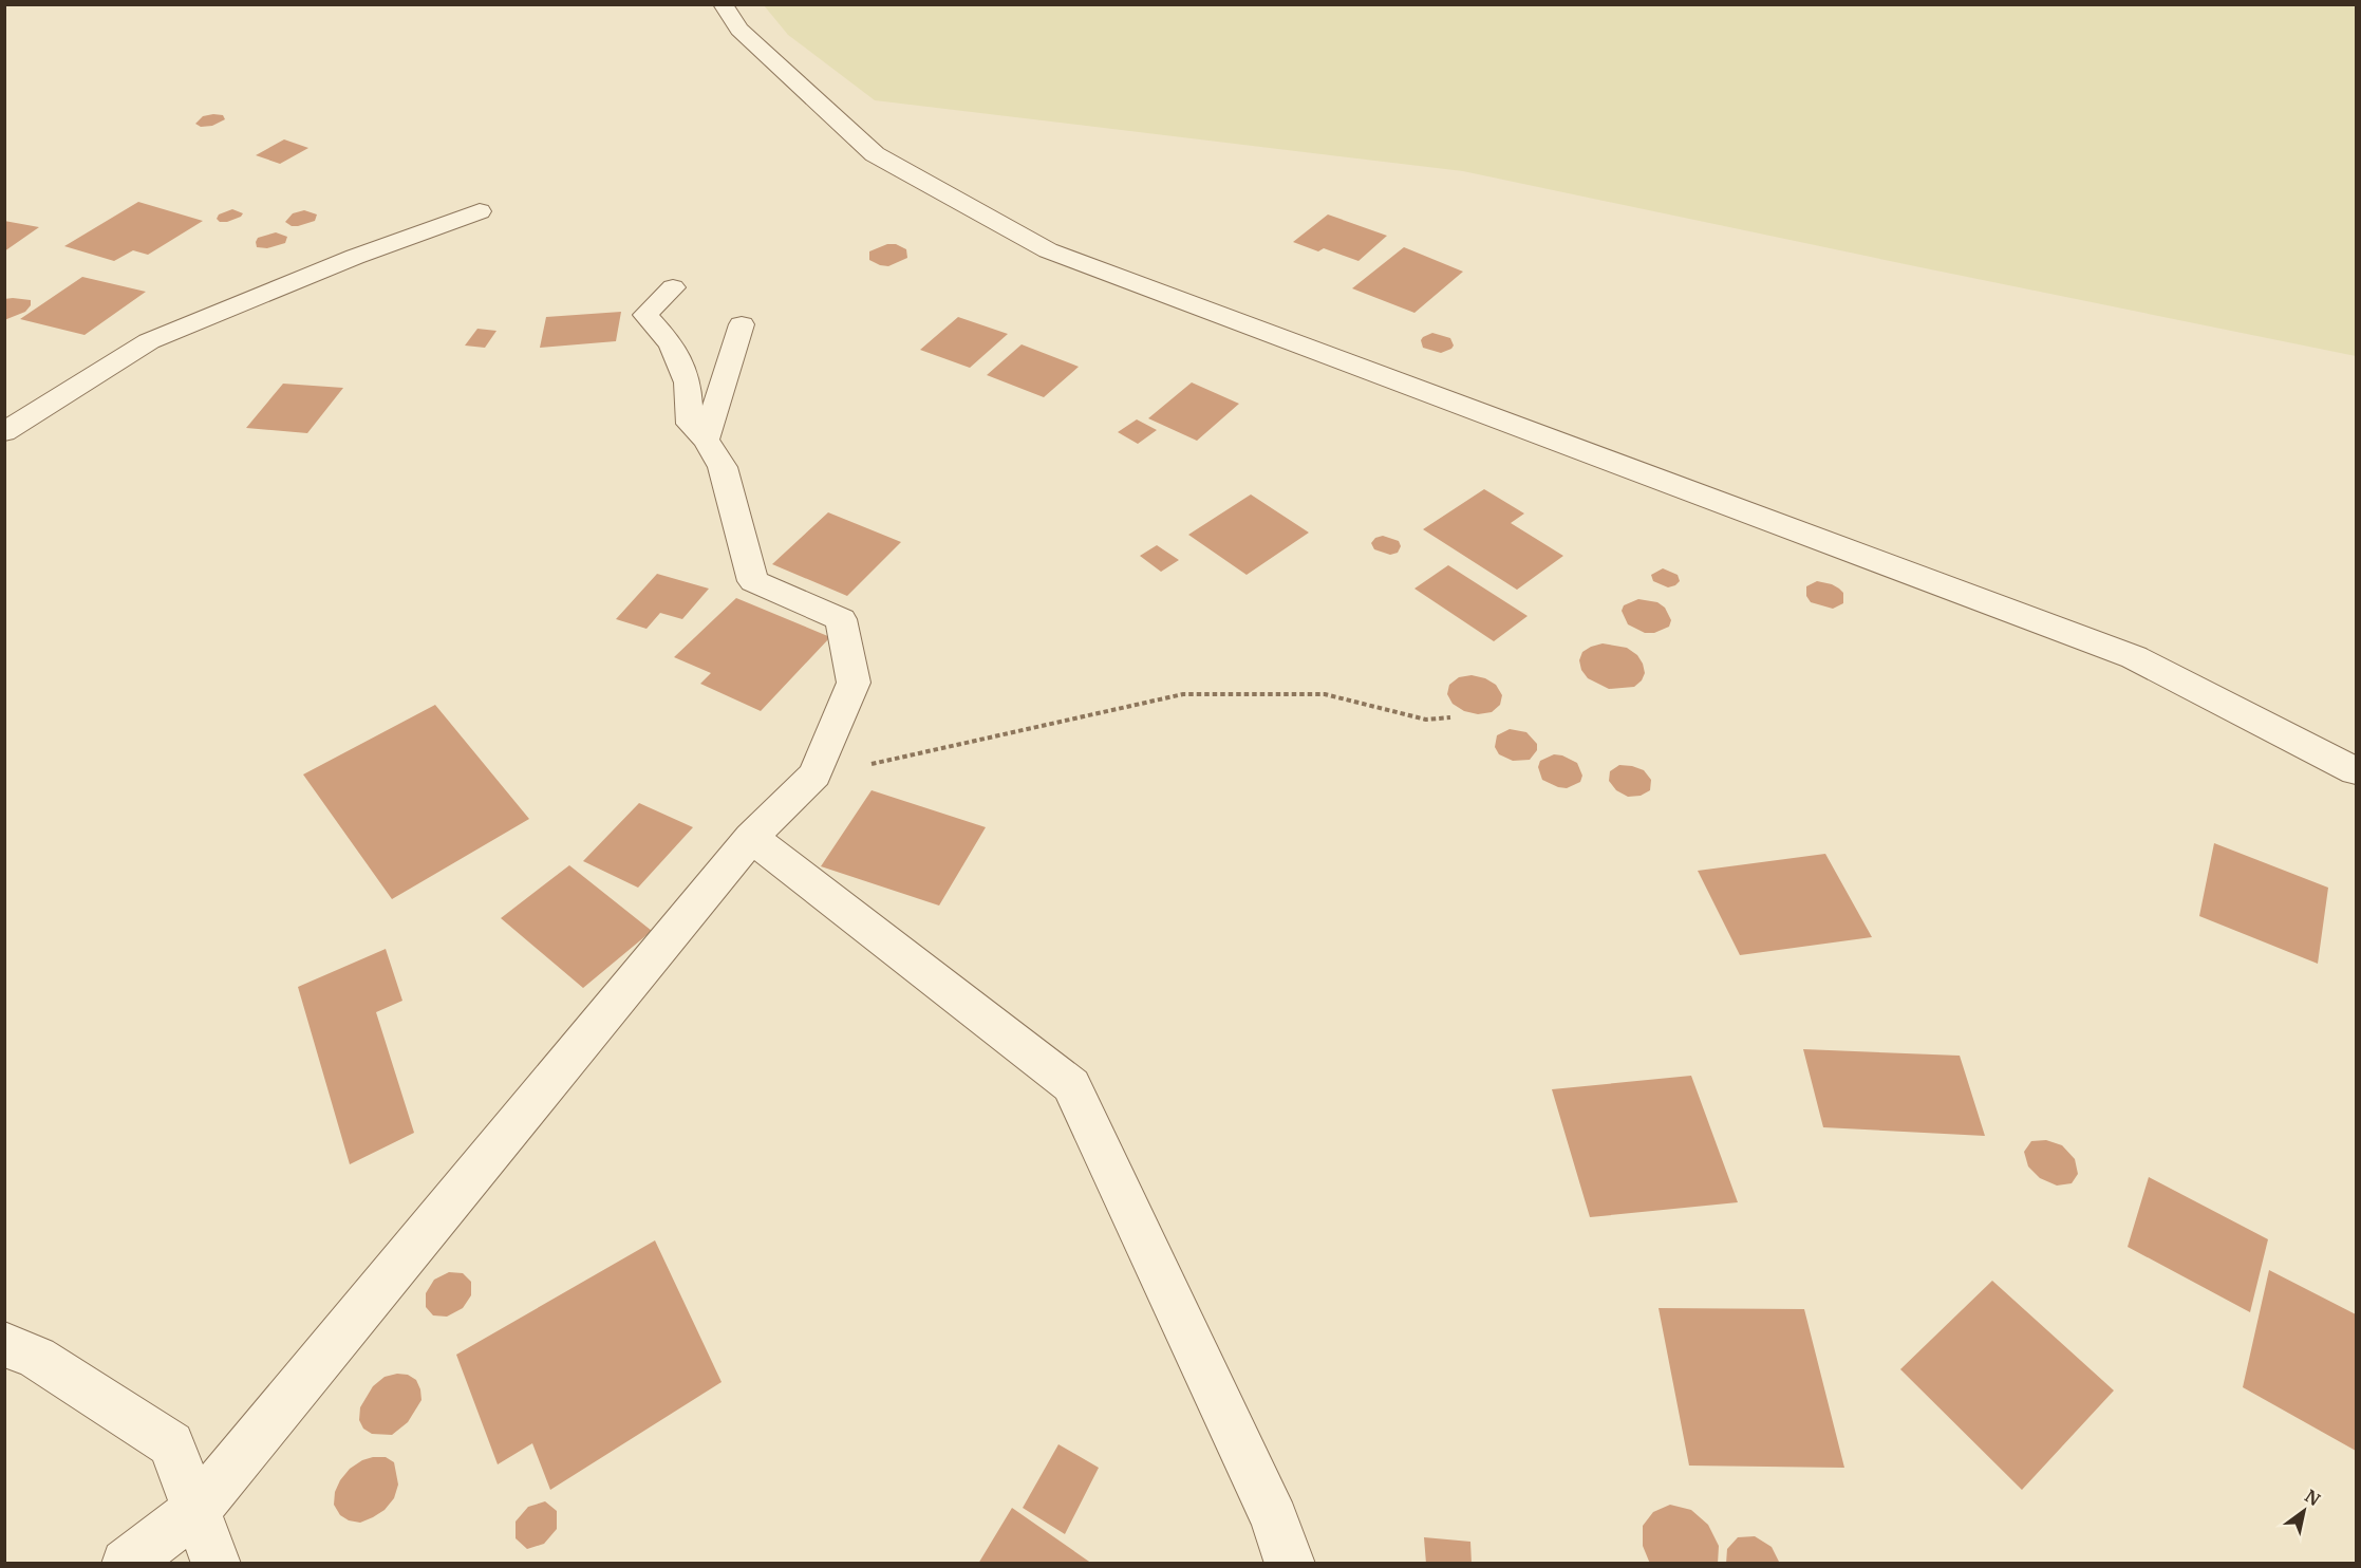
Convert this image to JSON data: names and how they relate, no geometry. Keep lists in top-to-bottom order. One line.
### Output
{"north":"top right"}
